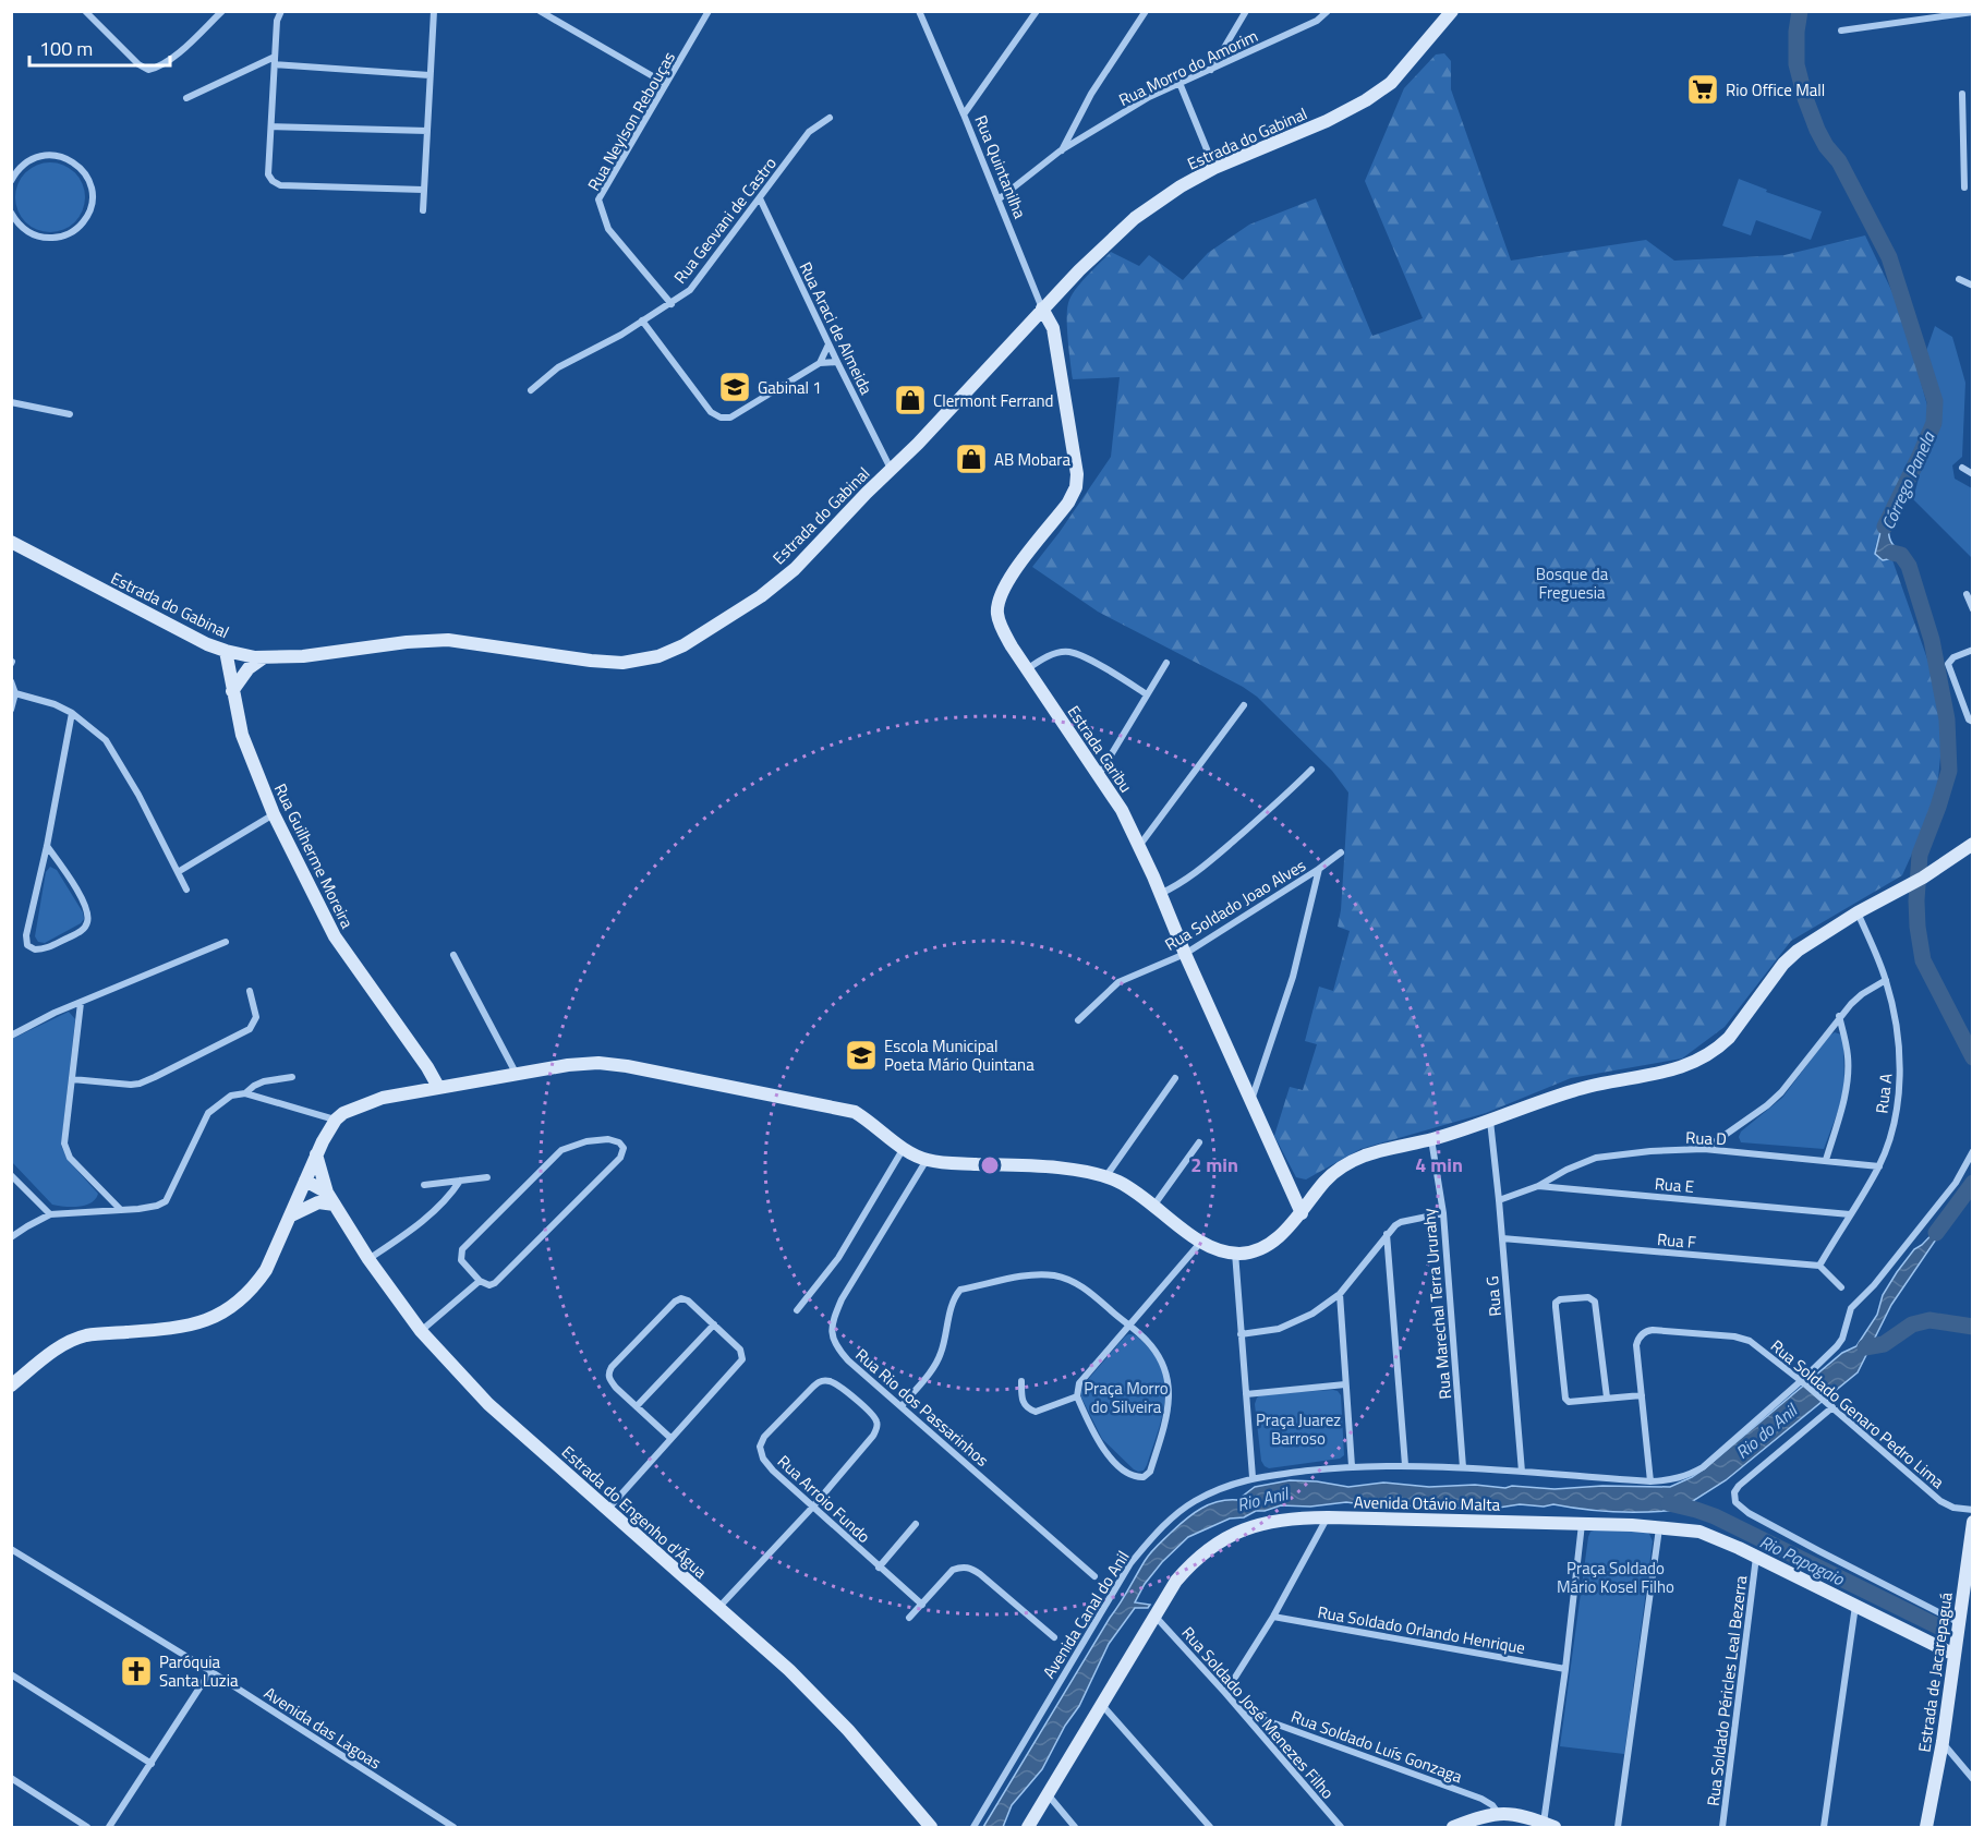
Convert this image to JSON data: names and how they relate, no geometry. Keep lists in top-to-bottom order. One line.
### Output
{"streets":{"main road":["Estrada do Gabinal","Estrada Caribu","Rua Guilherme Moreira","Avenida Otávio Malta","Estrada do Engenho d'Água","Estrada de Jacarepaguá"],"street":["Rua Morro do Amorim","Rua Neylson Rebouças","Rua Quintanilha","Rua Geovani de Castro","Rua Araci de Almeida","Rua Soldado Joao Alves","Rua A","Rua D","Rua E","Rua F","Rua G","Rua Marechal Terra Ururahy","Rua Rio dos Passarinhos","Rua Soldado Genaro Pedro Lima","Rua Arroio Fundo","Avenida Canal do Anil","Rua Soldado Orlando Henrique","Rua Soldado Péricles Leal Bezerra","Rua Soldado José Menezes Filho","Avenida das Lagoas","Rua Soldado Luís Gonzaga"]},"crossings":[["Rua Morro do Amorim","Rua Quintanilha"],["Rua Neylson Rebouças","Rua Geovani de Castro"],["Estrada do Gabinal","Rua Quintanilha"],["Estrada do Gabinal","Rua Araci de Almeida"],["Estrada do Gabinal","Estrada Caribu"],["Estrada do Gabinal","Rua Guilherme Moreira"],["Rua Quintanilha","Estrada Caribu"],["Rua Geovani de Castro","Rua Araci de Almeida"],["Estrada Caribu","Rua Soldado Joao Alves"],["Rua A","Rua D"],["Rua A","Rua E"],["Rua A","Rua F"],["Rua D","Rua E"],["Rua E","Rua G"],["Rua F","Rua G"],["Rua G","Avenida Canal do Anil"],["Rua Marechal Terra Ururahy","Avenida Canal do Anil"],["Rua Soldado Genaro Pedro Lima","Avenida Canal do Anil"],["Avenida Otávio Malta","Estrada de Jacarepaguá"],["Avenida Otávio Malta","Rua Soldado Péricles Leal Bezerra"],["Avenida Otávio Malta","Rua Soldado José Menezes Filho"],["Rua Soldado José Menezes Filho","Rua Soldado Luís Gonzaga"]],"water":["Córrego Panela","Rio do Anil","Rio Anil","Rio Papagaio"],"parks":["Bosque da Freguesia","Praça Morro do Silveira","Praça Juarez Barroso","Praça Soldado Mário Kosel Filho"],"places":{"supermarket":["Rio Office Mall"],"school or university":["Gabinal 1","Escola Municipal Poeta Mário Quintana"],"shop":["Clermont Ferrand","AB Mobara"],"church":["Paróquia Santa Luzia"]},"scale_bar":"100 m","rings":["2 min","4 min"]}
